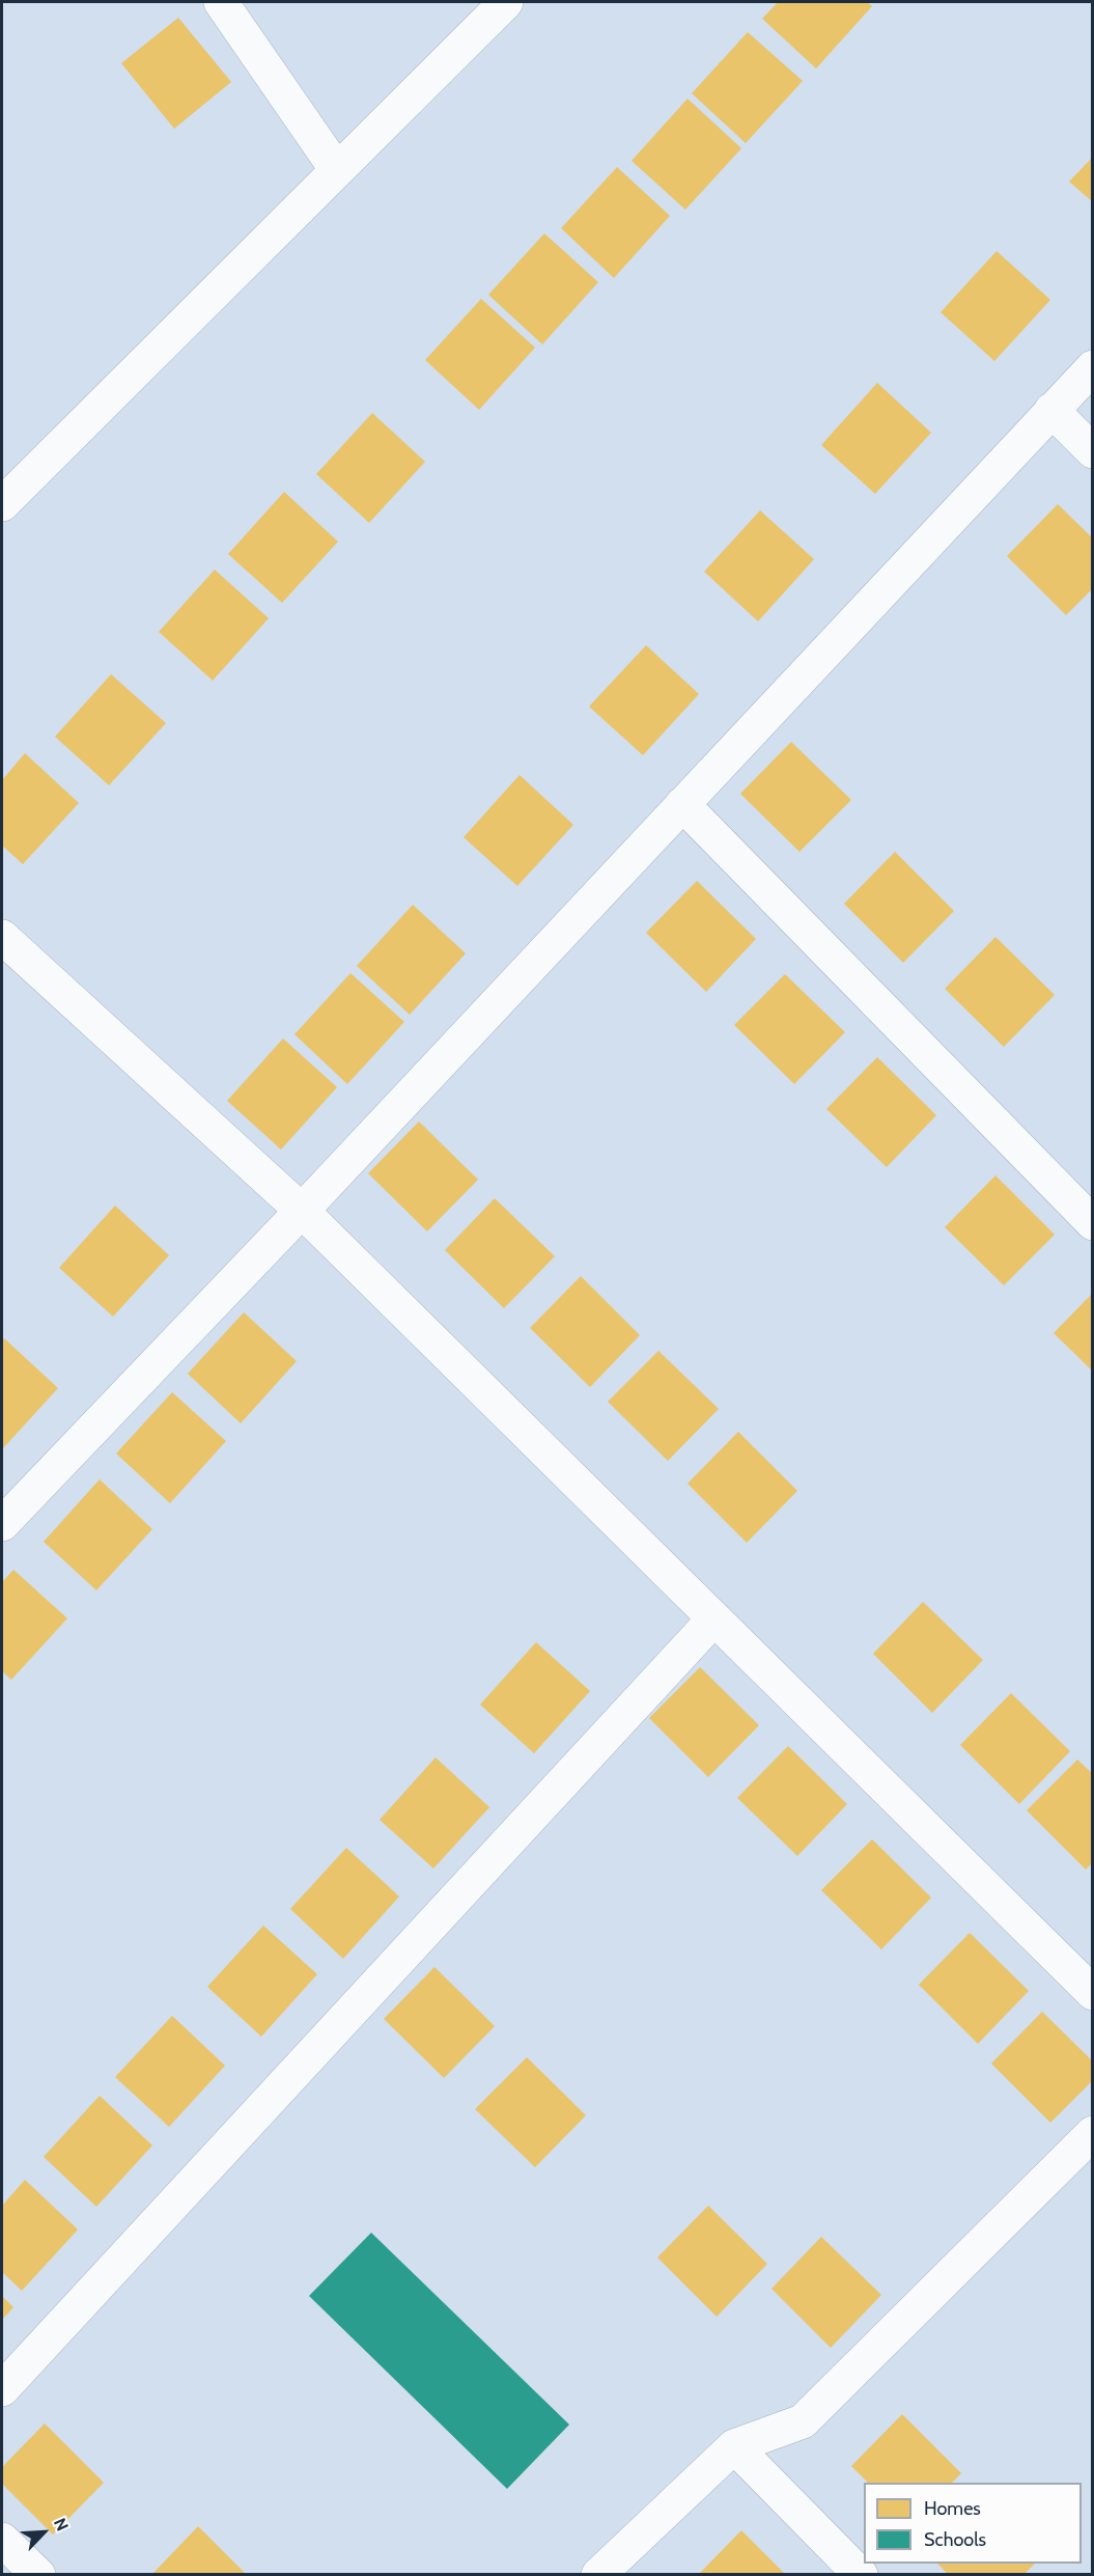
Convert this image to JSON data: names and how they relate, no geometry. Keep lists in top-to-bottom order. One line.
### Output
{"legend":["Homes","Schools"],"north":"top right"}
